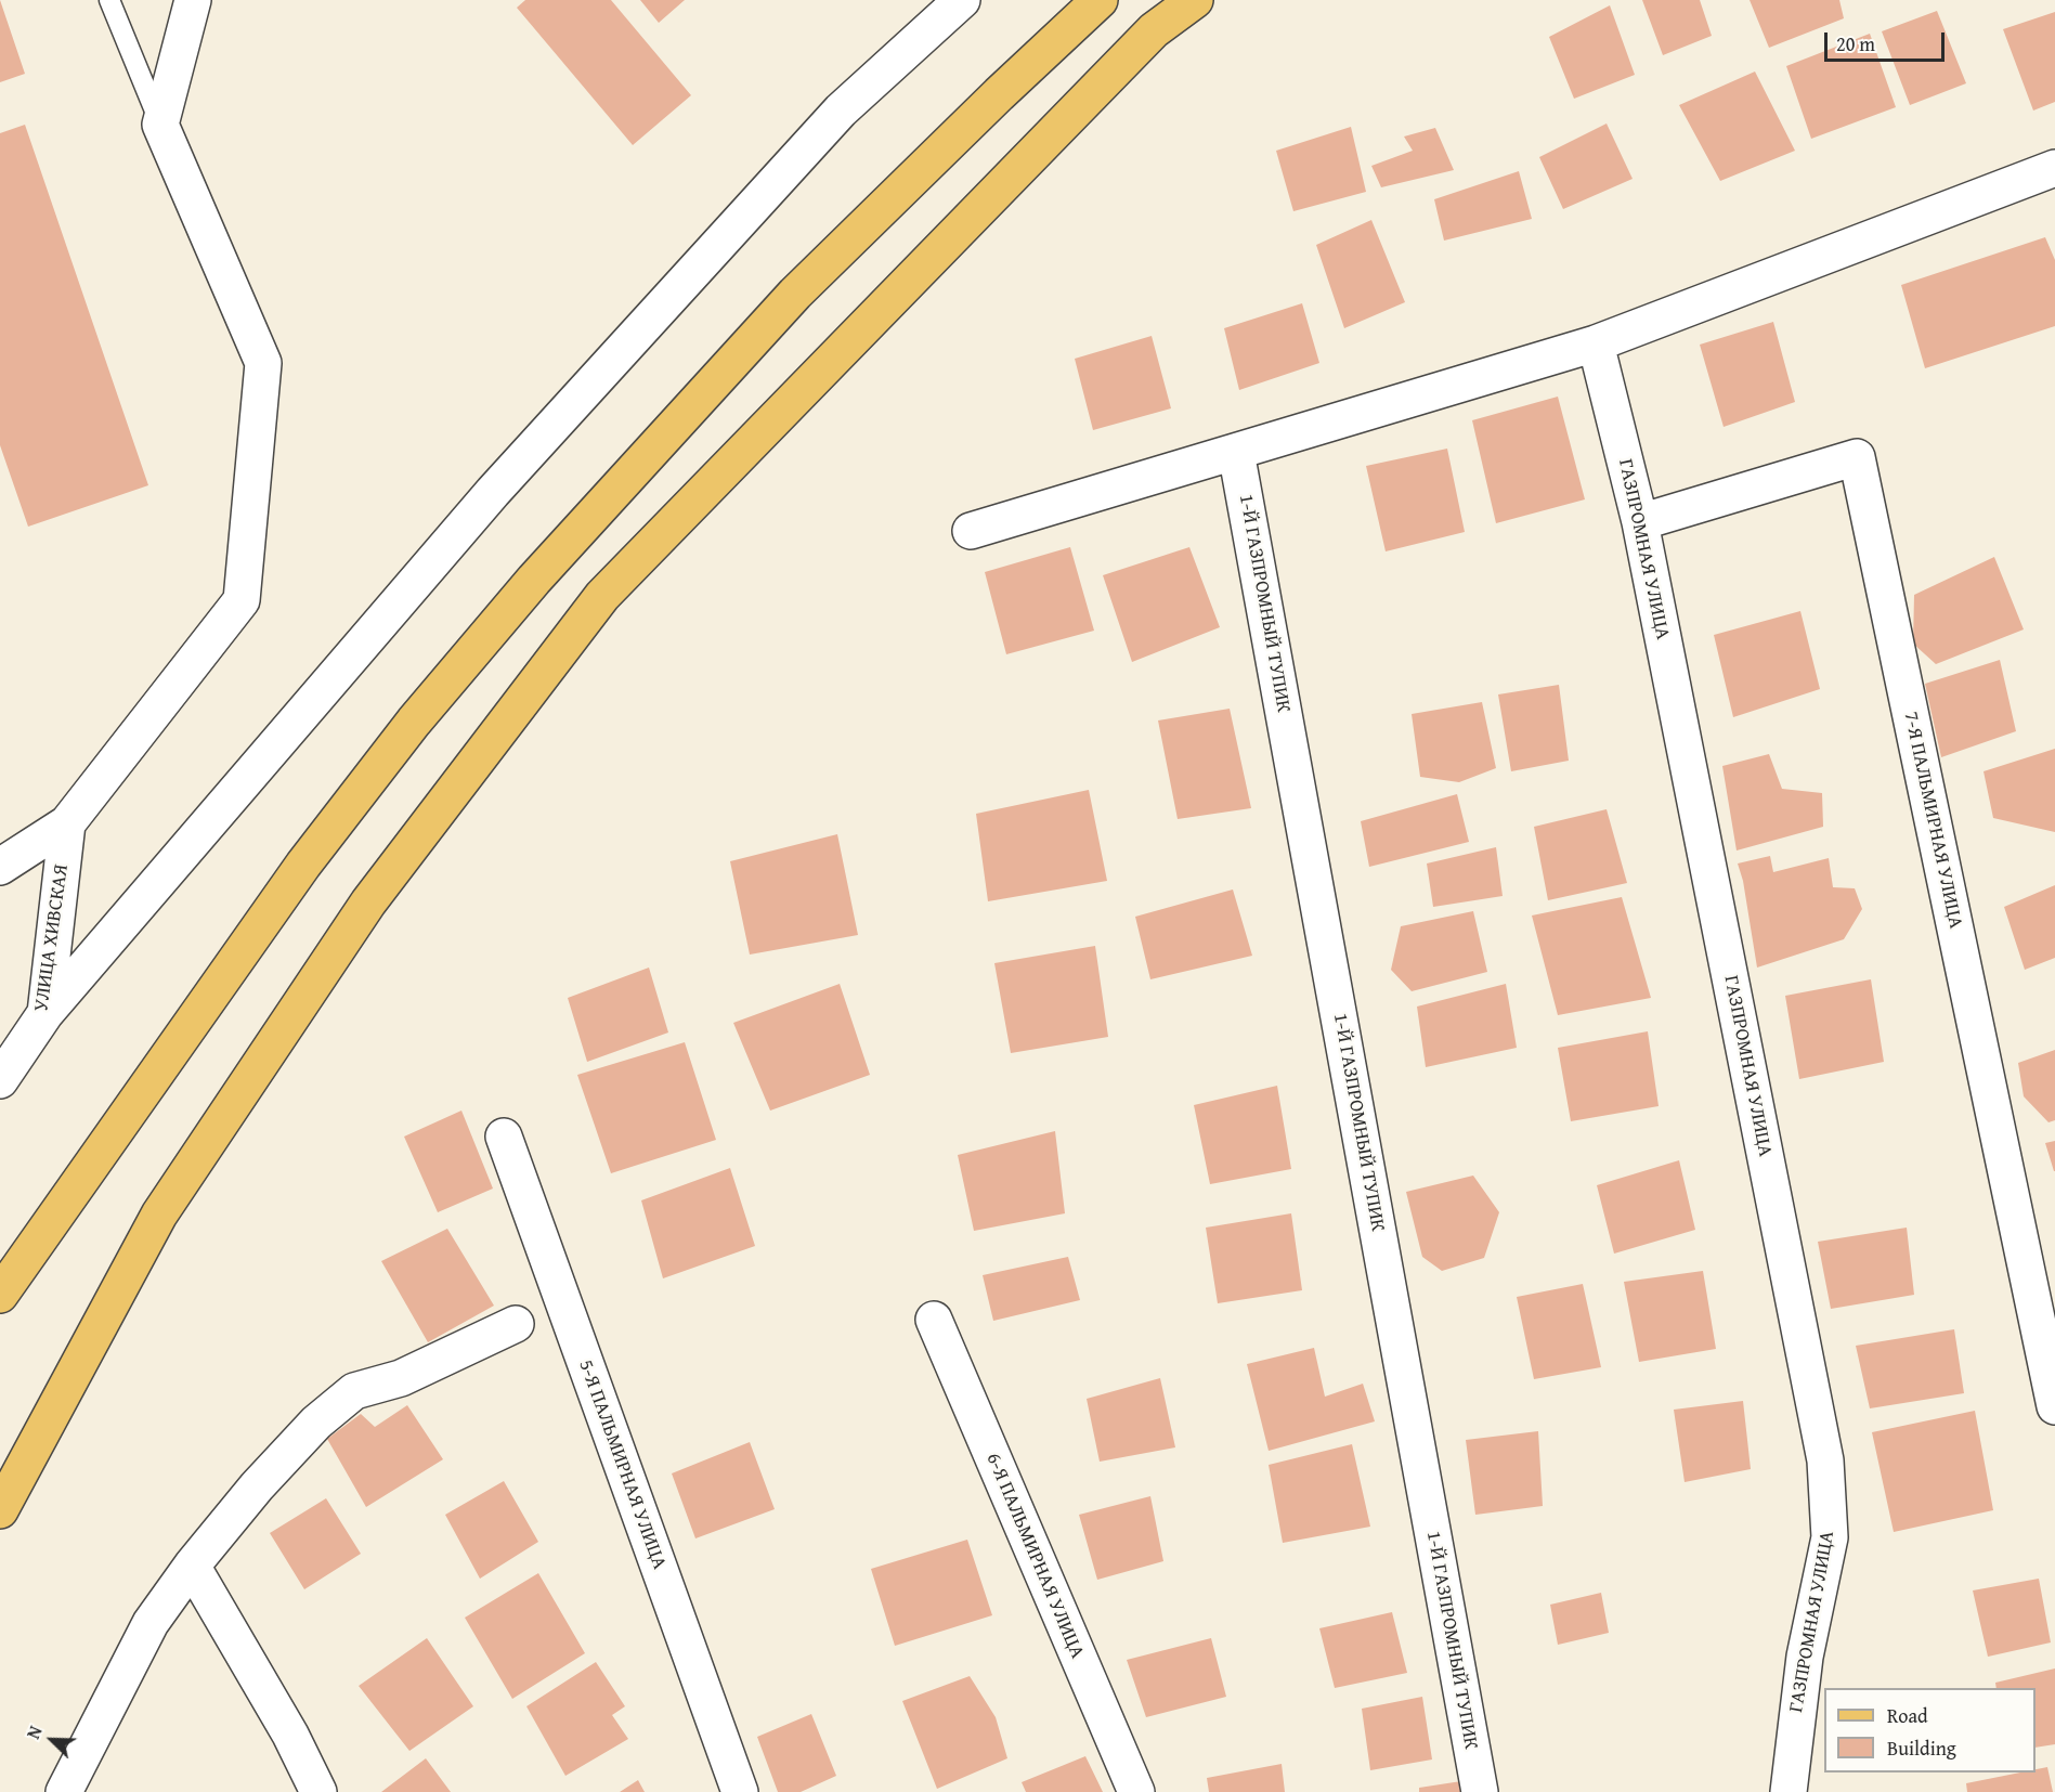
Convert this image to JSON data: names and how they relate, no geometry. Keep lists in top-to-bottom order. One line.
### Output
{"streets":{"street":["ГАЗПРОМНАЯ УЛИЦА","1-Й ГАЗПРОМНЫЙ ТУПИК","7-Я ПАЛЬМИРНАЯ УЛИЦА","УЛИЦА ХИВСКАЯ","5-Я ПАЛЬМИРНАЯ УЛИЦА","6-Я ПАЛЬМИРНАЯ УЛИЦА"]},"crossings":[["ГАЗПРОМНАЯ УЛИЦА","7-Я ПАЛЬМИРНАЯ УЛИЦА"]],"legend":["Road","Building"],"scale_bar":"20 m","north":"top left"}
